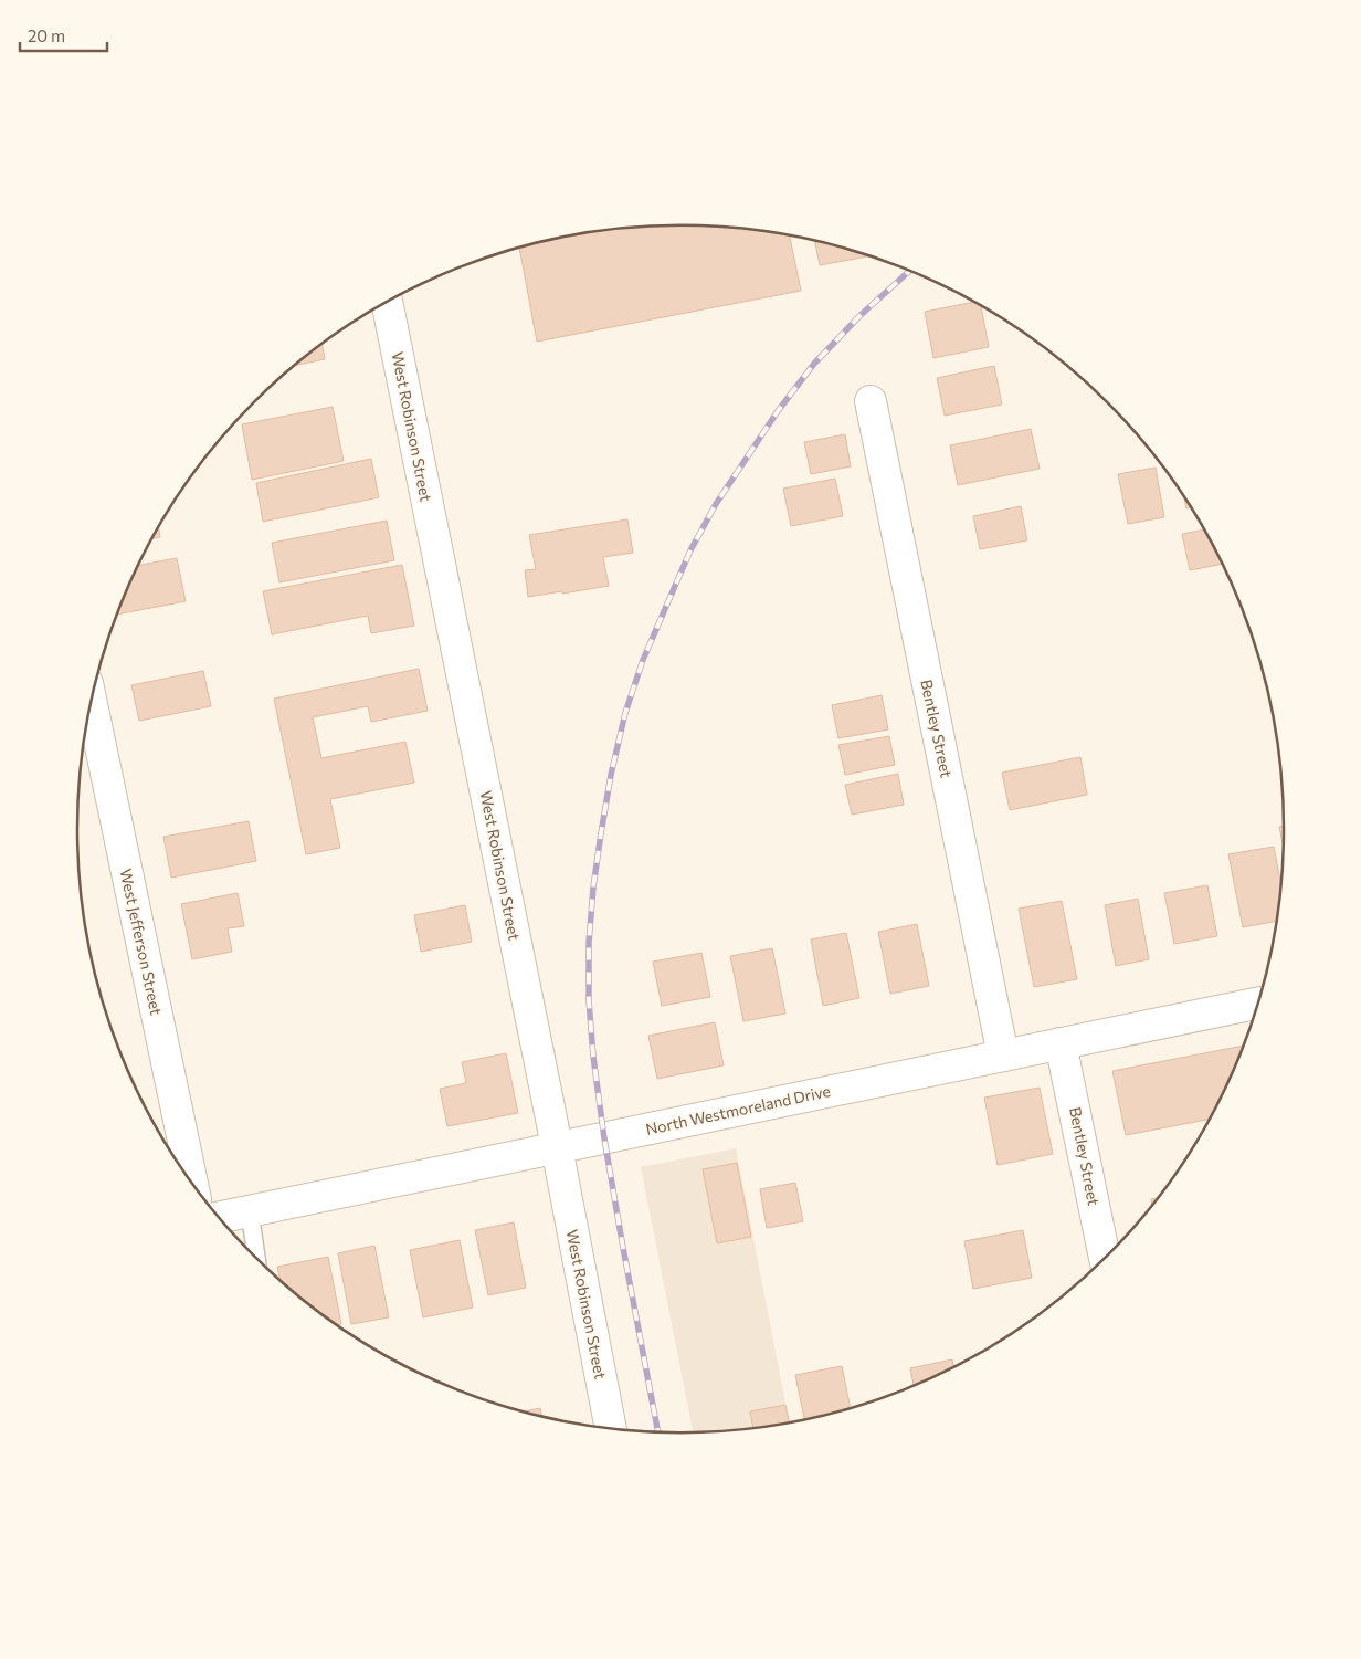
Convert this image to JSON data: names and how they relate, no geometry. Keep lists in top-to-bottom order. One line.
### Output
{"streets":{"street":["West Robinson Street","Bentley Street","West Jefferson Street","North Westmoreland Drive"]},"crossings":[["West Robinson Street","North Westmoreland Drive"],["Bentley Street","North Westmoreland Drive"]],"scale_bar":"20 m"}
